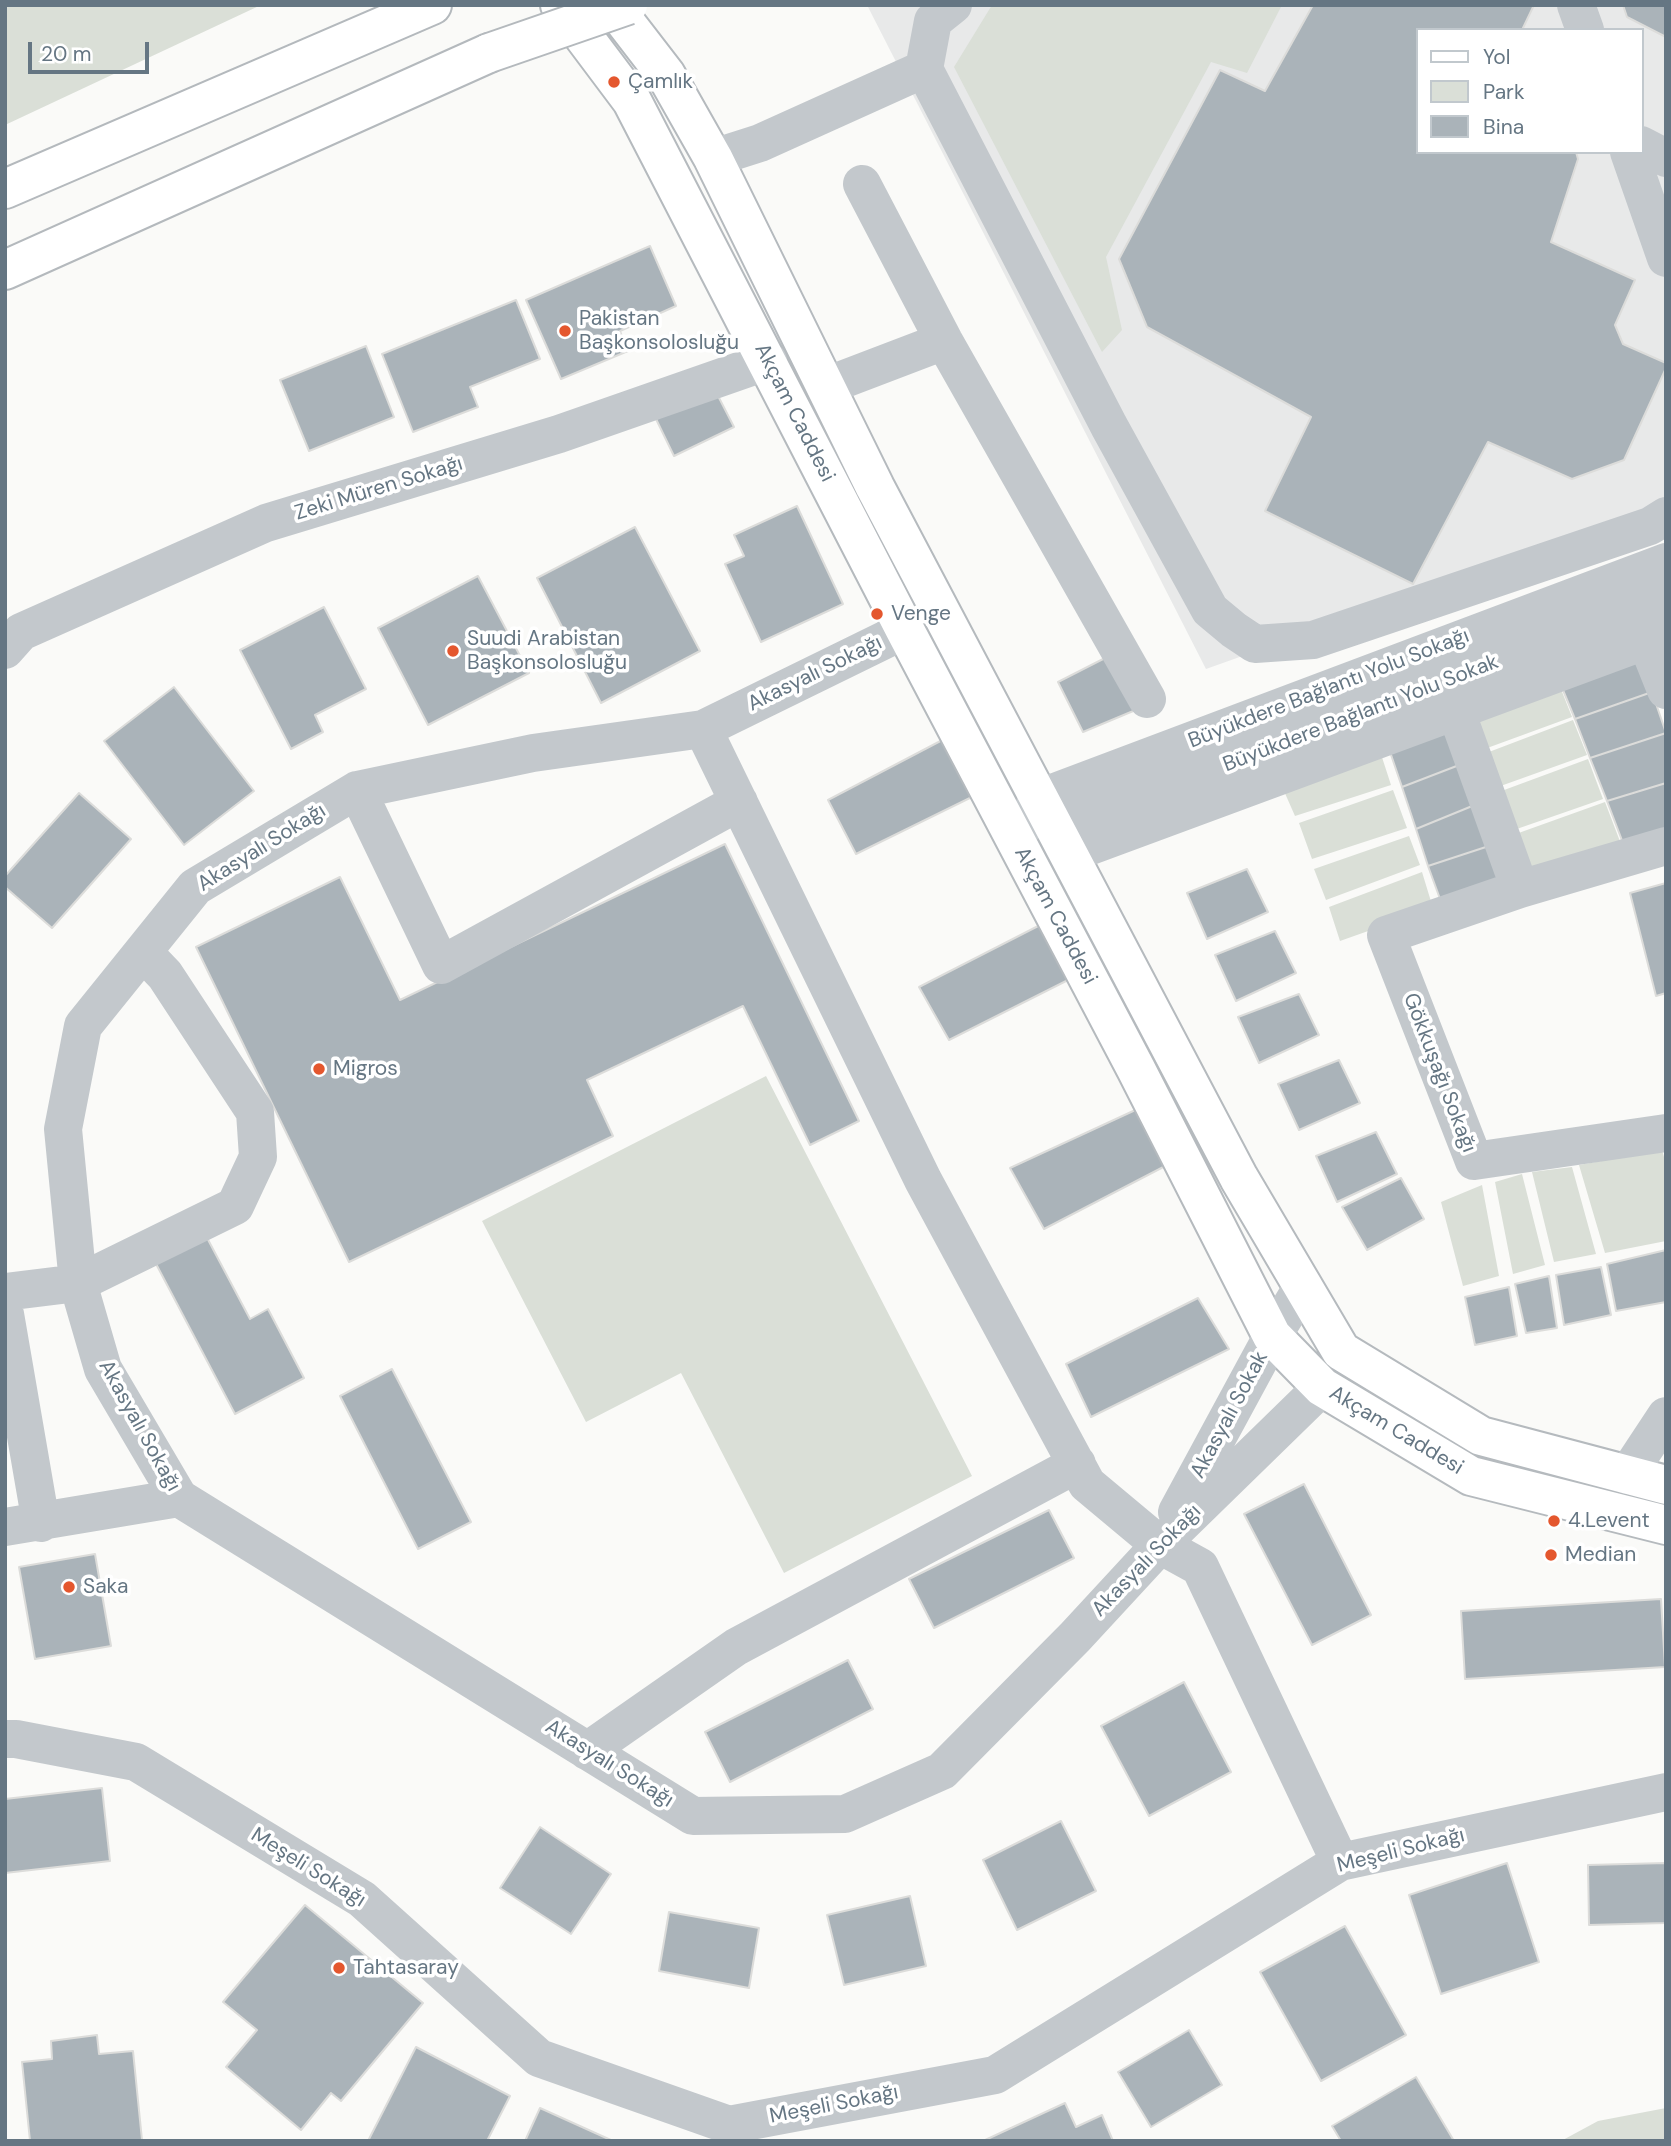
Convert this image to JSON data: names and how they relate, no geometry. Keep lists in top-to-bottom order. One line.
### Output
{"streets":{"main road":["Akçam Caddesi"],"street":["Zeki Müren Sokağı","Akasyalı Sokağı","Büyükdere Bağlantı Yolu Sokağı","Büyükdere Bağlantı Yolu Sokak","Gökkuşağı Sokağı","Akasyalı Sokak","Meşeli Sokağı"]},"crossings":[["Akçam Caddesi","Zeki Müren Sokağı"],["Akçam Caddesi","Akasyalı Sokağı"],["Akçam Caddesi","Büyükdere Bağlantı Yolu Sokağı"],["Akçam Caddesi","Büyükdere Bağlantı Yolu Sokak"],["Akçam Caddesi","Akasyalı Sokak"],["Akasyalı Sokağı","Akasyalı Sokak"],["Büyükdere Bağlantı Yolu Sokağı","Büyükdere Bağlantı Yolu Sokak"]],"places":["Çamlık","Pakistan Başkonsolosluğu","Venge","Suudi Arabistan Başkonsolosluğu","Migros","4.Levent","Median","Saka","Tahtasaray"],"legend":["Yol","Park","Bina"],"scale_bar":"20 m"}
